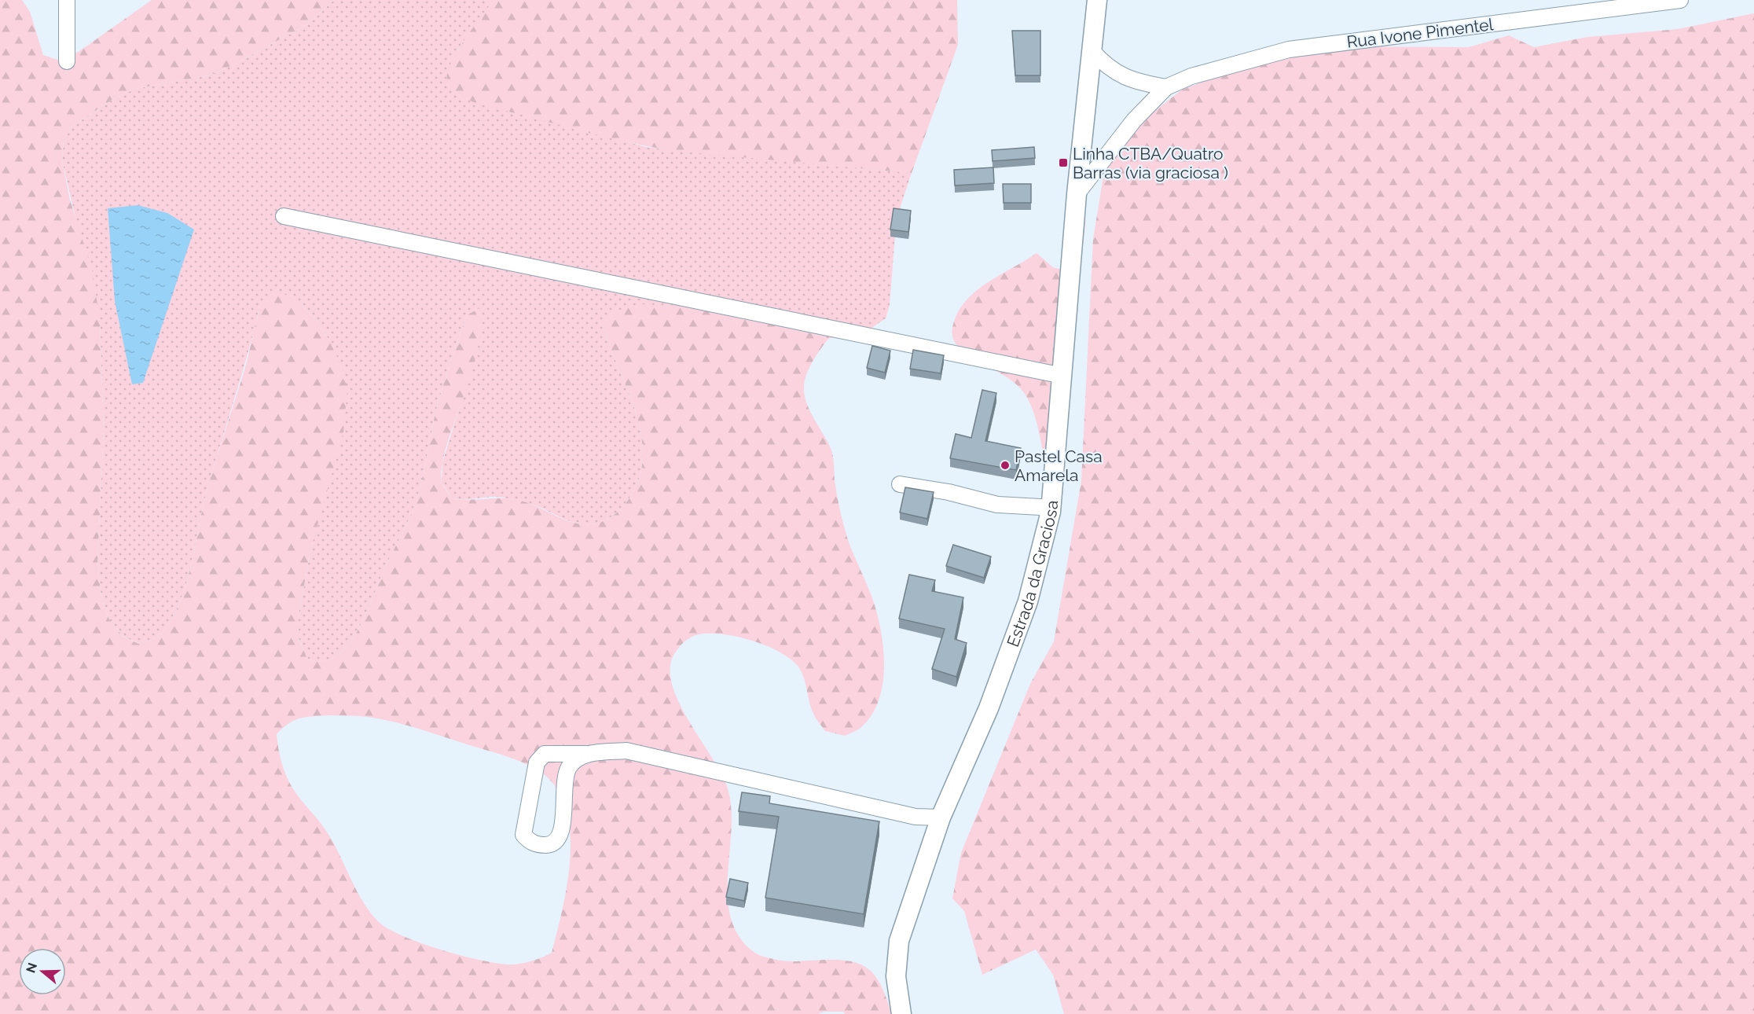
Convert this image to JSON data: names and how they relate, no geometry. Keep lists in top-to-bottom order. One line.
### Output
{"streets":{"main road":["Estrada da Graciosa"],"street":["Rua Ivone Pimentel"]},"crossings":[["Rua Ivone Pimentel","Estrada da Graciosa"]],"places":{"transit":["Linha CTBA/Quatro Barras (via graciosa )"],"other":["Pastel Casa Amarela"]},"north":"left"}
